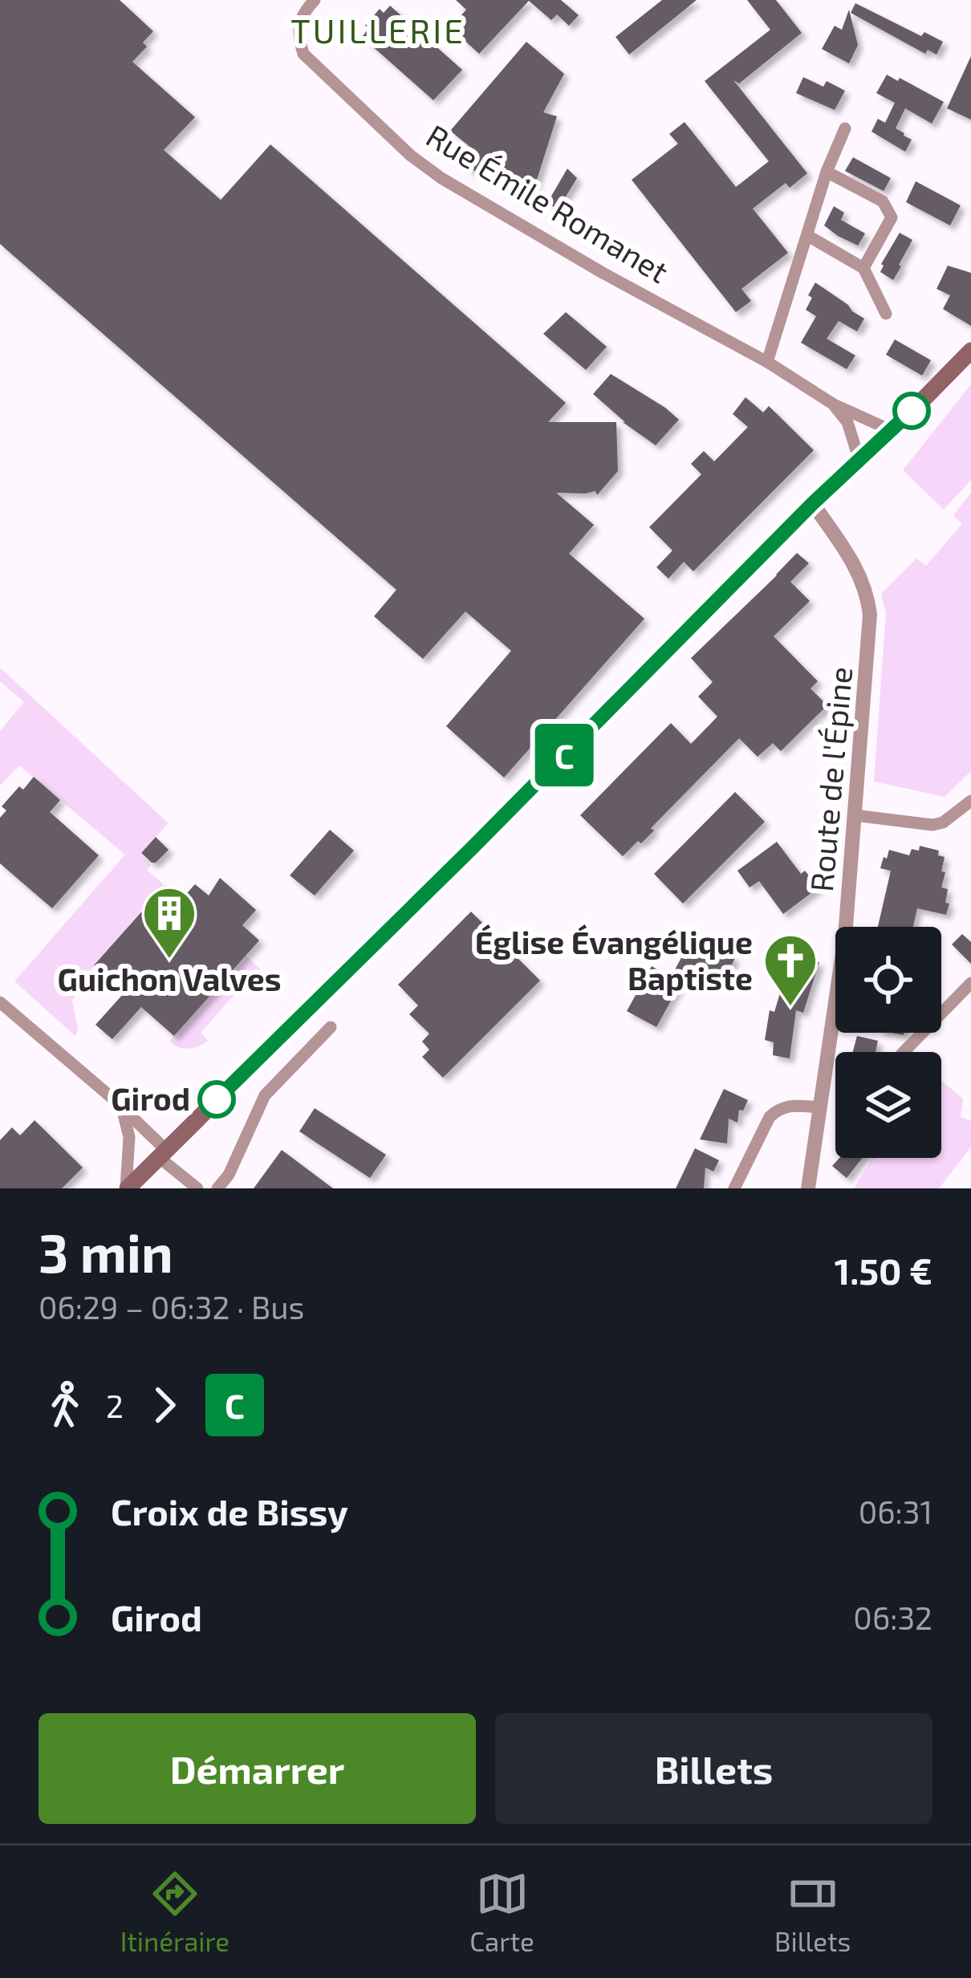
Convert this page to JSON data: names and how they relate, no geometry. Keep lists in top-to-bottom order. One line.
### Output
{"streets":{"street":["Rue Émile Romanet","Route de l'Épine"]},"districts":["TUILLERIE"],"places":{"building":["Guichon Valves"],"church":["Église Évangélique Baptiste"],"other":["Girod"]},"lines":["bus line C"],"page":{"on_map":"C","heading":["3 min","06:29 – 06:32 · Bus","1.50 €"],"legs":["2","C"],"list":[{"name":"Croix de Bissy","value":"06:31"},{"name":"Girod","value":"06:32"}],"buttons":["Démarrer","Billets"],"tabs":["Itinéraire","Carte","Billets"]}}
